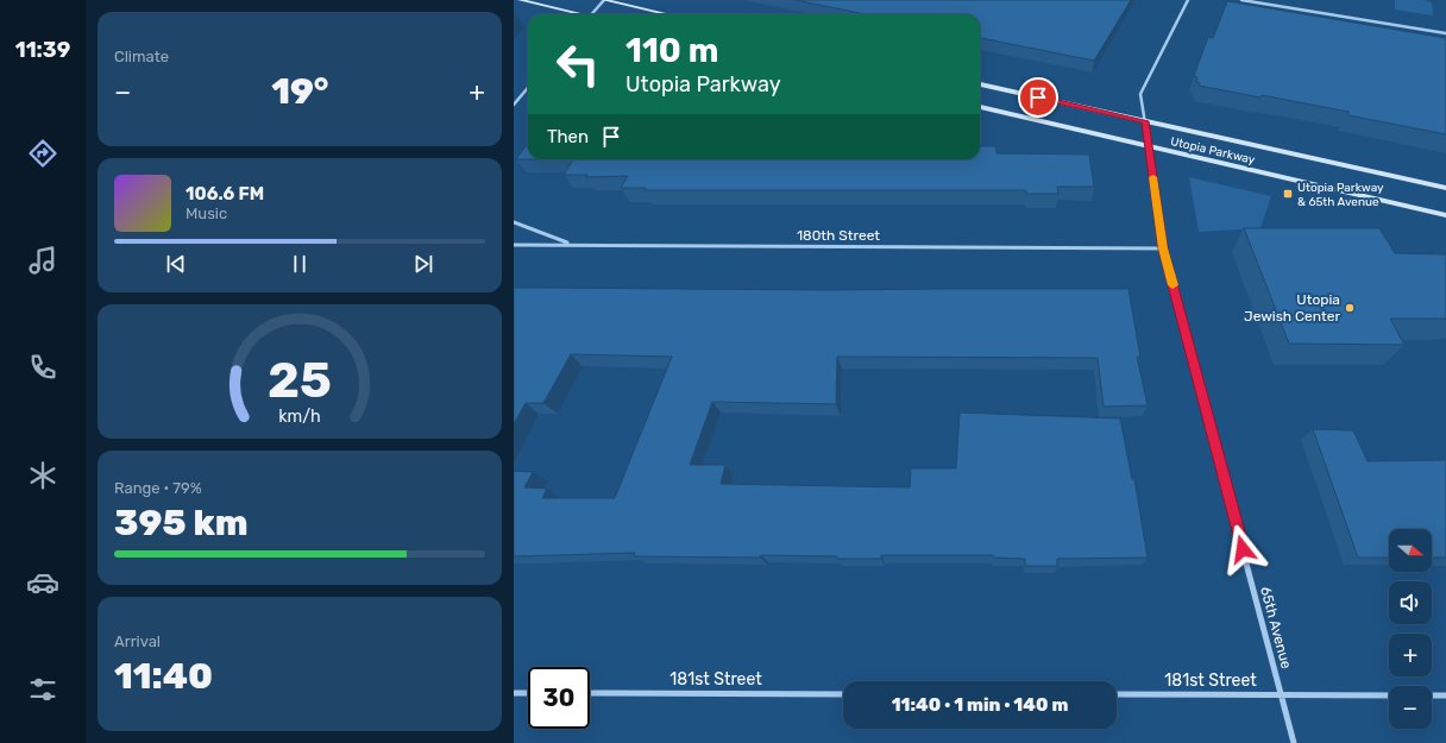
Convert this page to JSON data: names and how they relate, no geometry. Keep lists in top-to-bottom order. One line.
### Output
{"streets":{"main road":["Utopia Parkway"],"street":["180th Street","65th Avenue","181st Street"]},"crossings":[["Utopia Parkway","65th Avenue"],["180th Street","65th Avenue"],["65th Avenue","181st Street"]],"places":{"transit":["Utopia Parkway & 65th Avenue"],"other":["Utopia Jewish Center"]},"north":"right","page":{"tabs":"11:39","tile":["Climate",["Range · 79%","395 km"],["Arrival","11:40"]],"turn":["110 m","Utopia Parkway"],"heat":["−","19°","+"],"then":"Then","song":["106.6 FM","Music"],"map_buttons":["+","−"],"limit":"30","trip":"11:40 · 1 min · 140 m","gauge":["25","km/h"]}}
